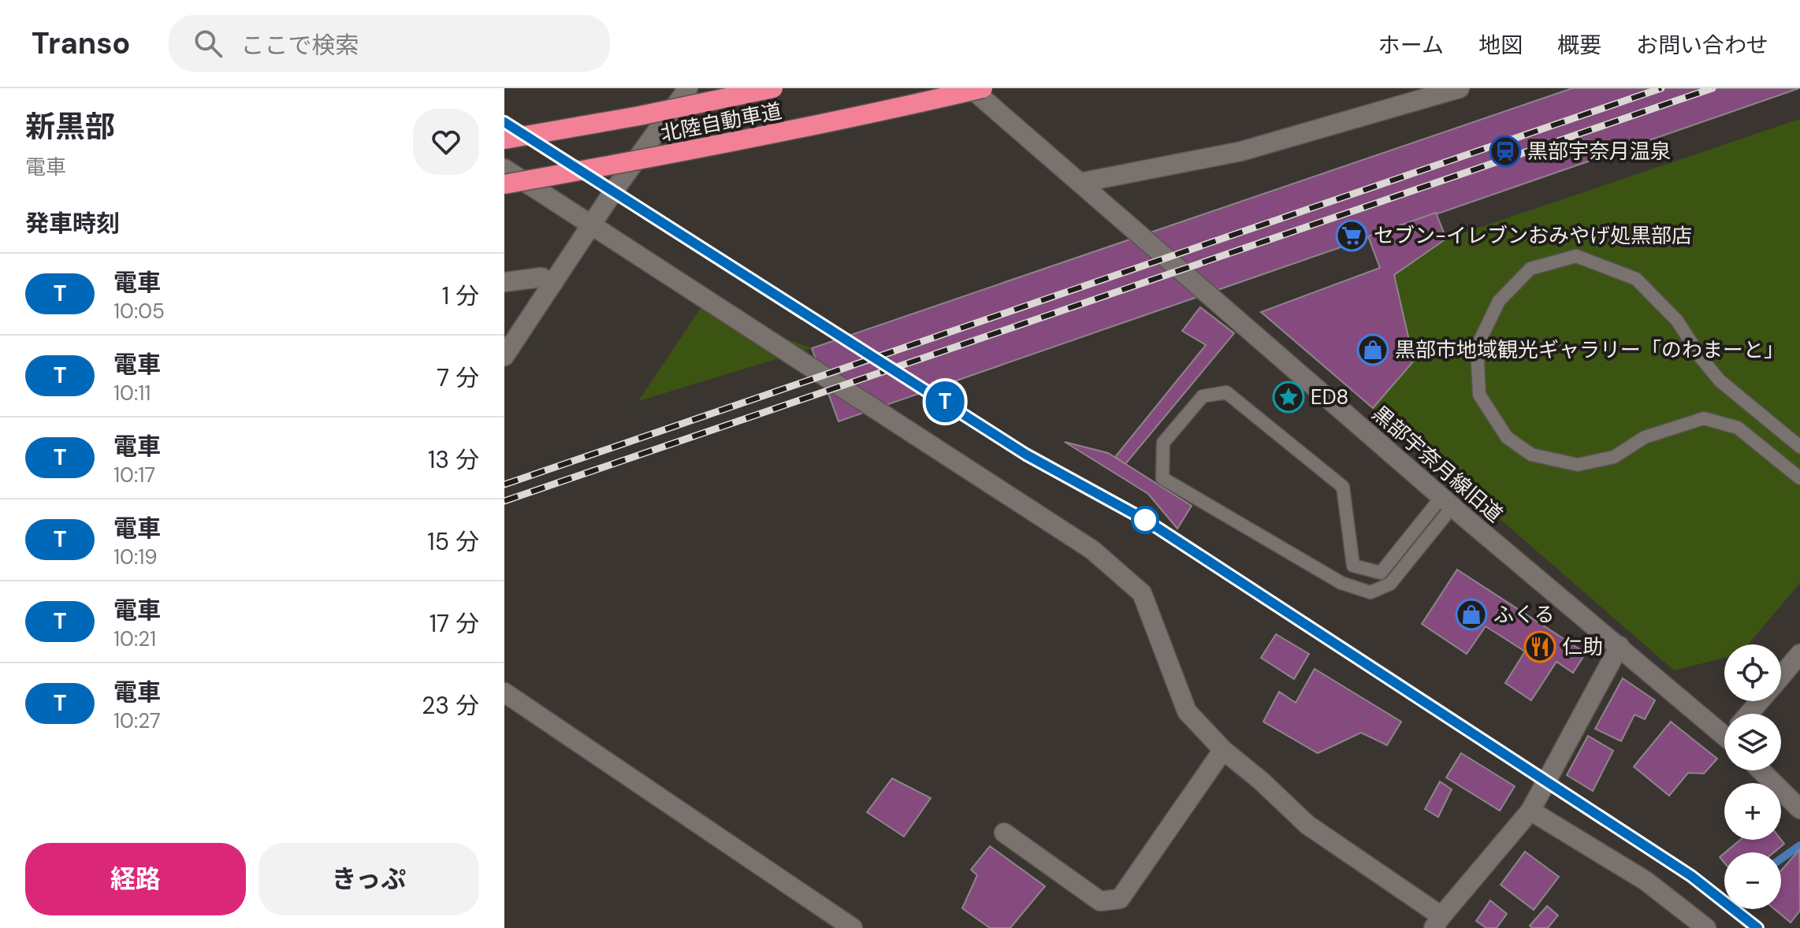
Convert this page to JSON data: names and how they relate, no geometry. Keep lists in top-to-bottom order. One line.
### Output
{"streets":{"highway":["北陸自動車道"],"street":["黒部宇奈月線旧道"]},"places":{"station":["黒部宇奈月温泉"],"supermarket":["セブン-イレブンおみやげ処黒部店"],"shop":["黒部市地域観光ギャラリー「のわまーと」","ふくる"],"place":["ED8"],"restaurant":["仁助"]},"page":{"header":"Transo","search":"ここで検索","nav":["ホーム","地図","概要","お問い合わせ"],"heading":[["新黒部","電車"],"発車時刻"],"on_map":"T","list":[{"mark":"T","name":"電車","note":"10:05","value":"1 分"},{"mark":"T","name":"電車","note":"10:11","value":"7 分"},{"mark":"T","name":"電車","note":"10:17","value":"13 分"},{"mark":"T","name":"電車","note":"10:19","value":"15 分"},{"mark":"T","name":"電車","note":"10:21","value":"17 分"},{"mark":"T","name":"電車","note":"10:27","value":"23 分"}],"map_buttons":["+","−"],"buttons":["経路","きっぷ"]}}
